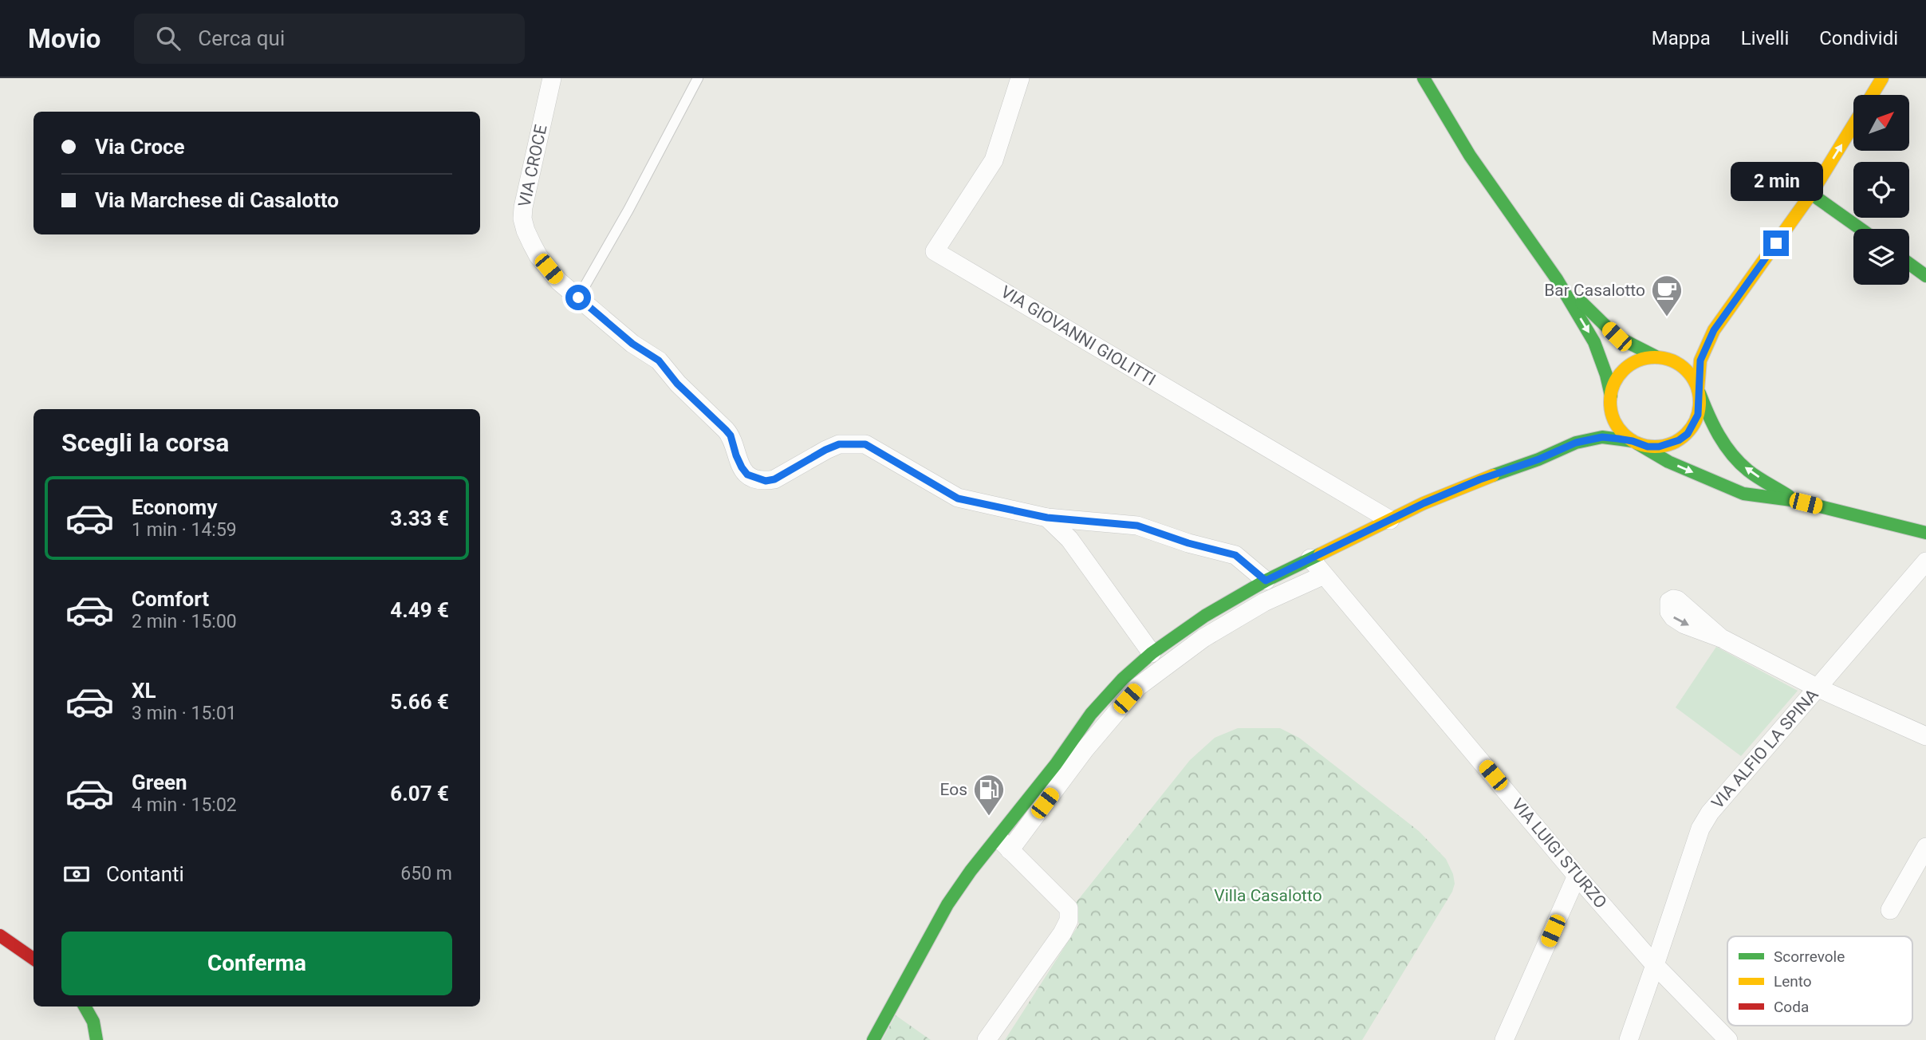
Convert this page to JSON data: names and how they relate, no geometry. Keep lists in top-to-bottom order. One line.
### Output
{"streets":{"street":["VIA CROCE","VIA GIOVANNI GIOLITTI","VIA ALFIO LA SPINA","VIA LUIGI STURZO"]},"crossings":[["VIA ALFIO LA SPINA","VIA LUIGI STURZO"]],"parks":["Villa Casalotto"],"places":{"cafe":["Bar Casalotto"],"fuel station":["Eos"]},"legend":["Scorrevole","Lento","Coda"],"north":"top right","page":{"header":"Movio","search":"Cerca qui","nav":["Mappa","Livelli","Condividi"],"banner":["Via Croce","Via Marchese di Casalotto"],"bubble":"2 min","heading":"Scegli la corsa","list":[{"name":"Economy","note":"1 min · 14:59","value":"3.33 €"},{"name":"Comfort","note":"2 min · 15:00","value":"4.49 €"},{"name":"XL","note":"3 min · 15:01","value":"5.66 €"},{"name":"Green","note":"4 min · 15:02","value":"6.07 €"}],"pay":["Contanti","650 m"],"buttons":"Conferma"}}
